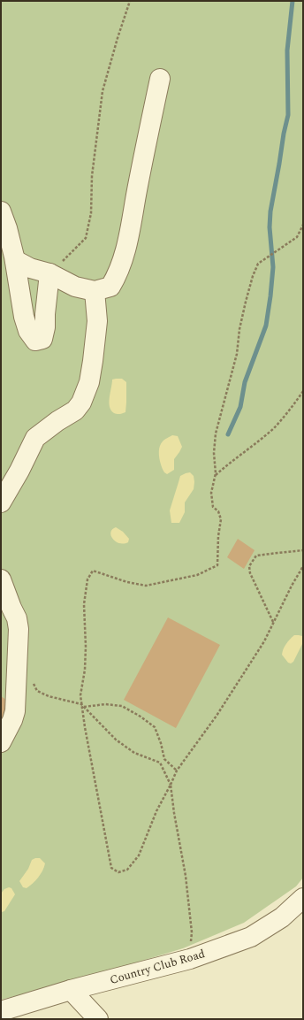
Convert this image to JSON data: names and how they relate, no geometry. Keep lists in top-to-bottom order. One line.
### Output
{"streets":{"street":["Country Club Road"]}}
